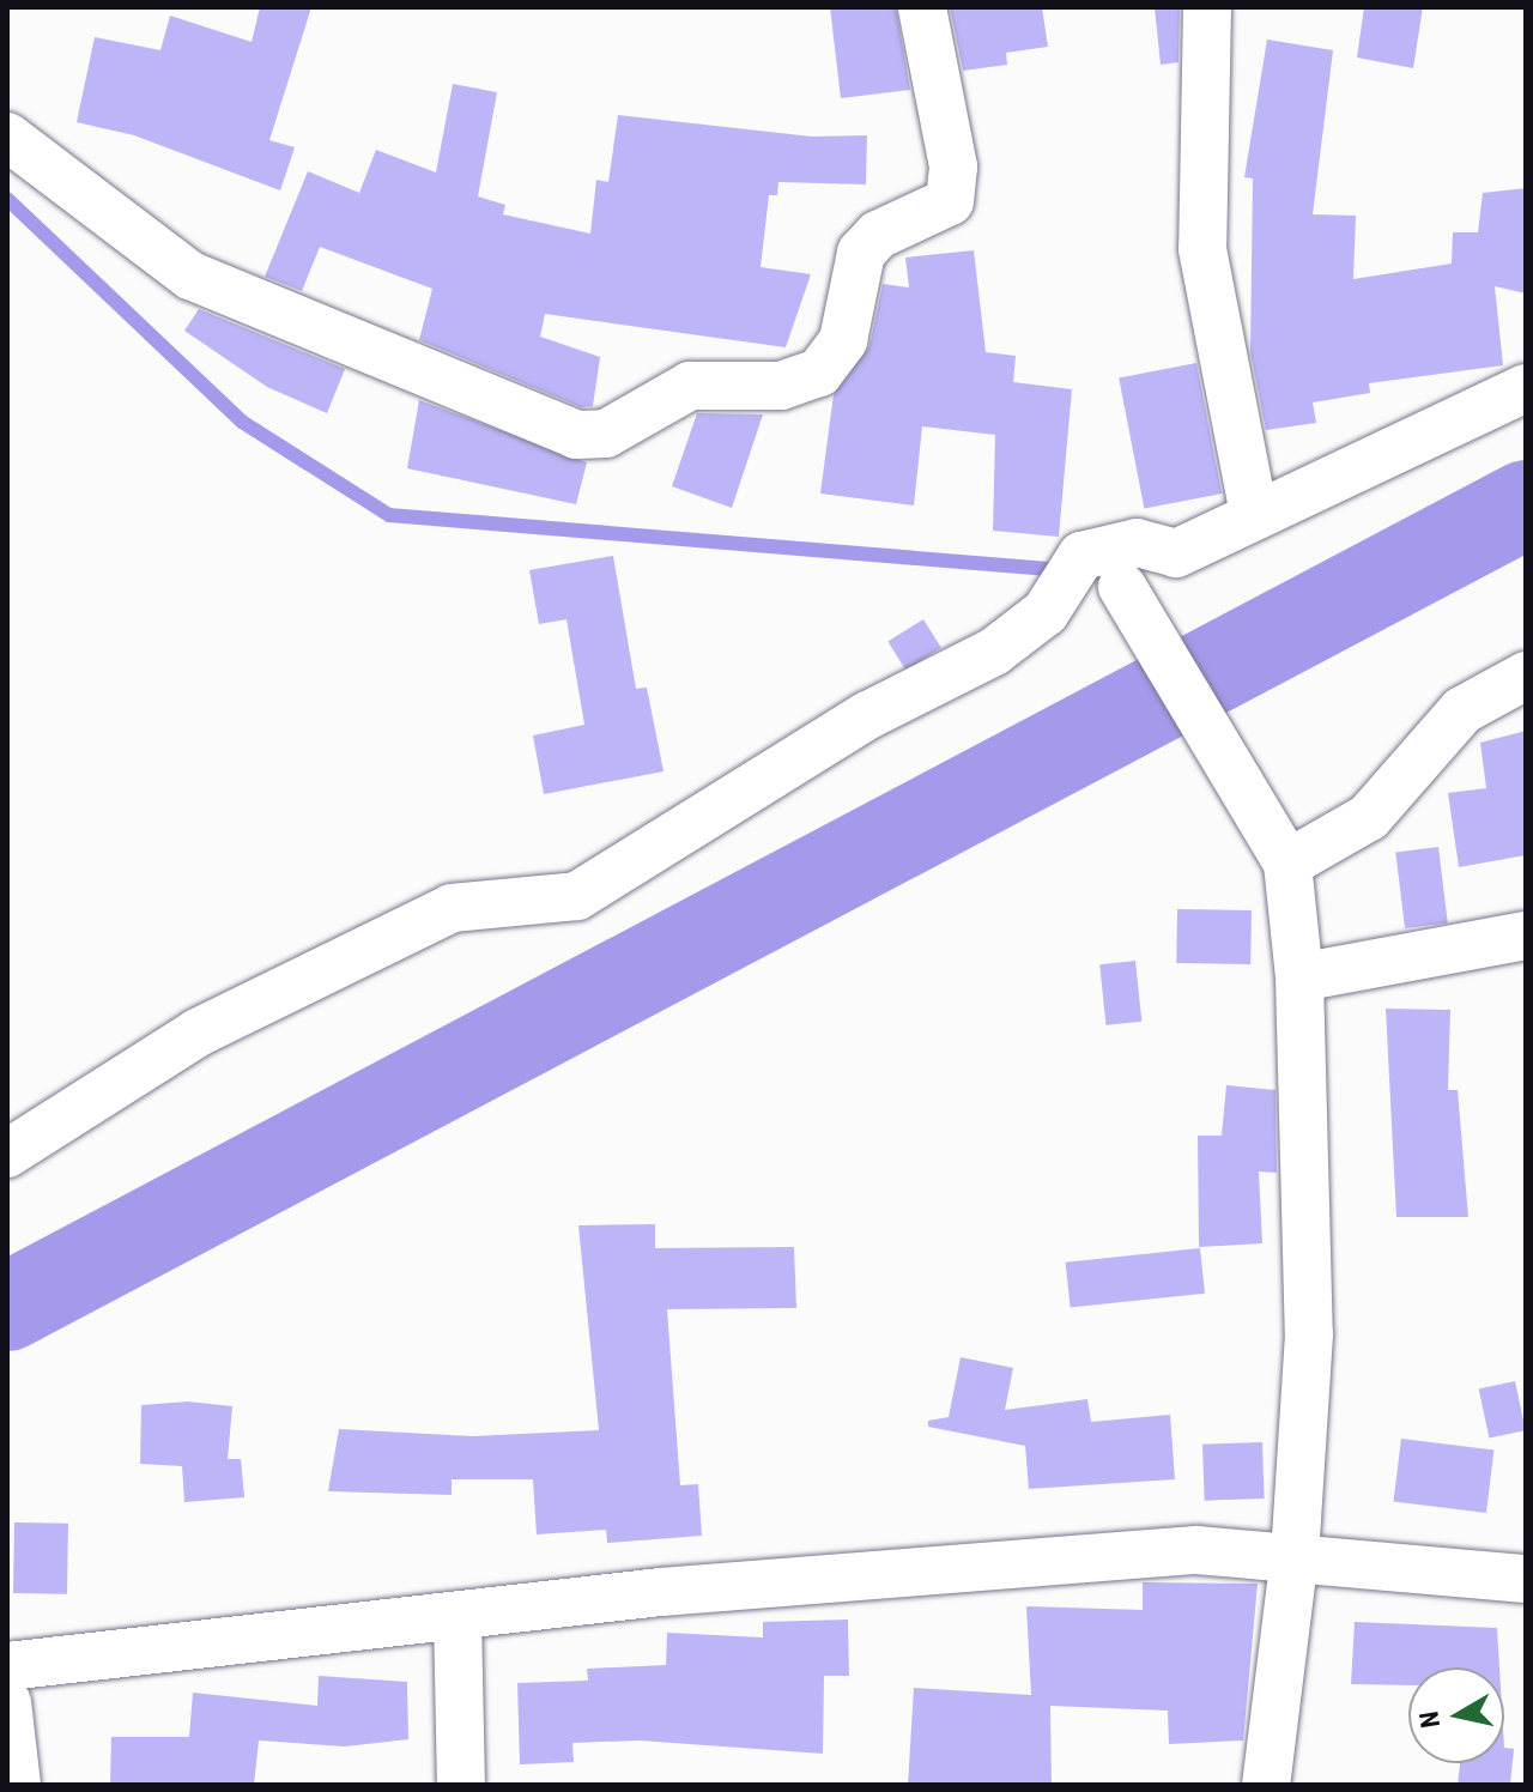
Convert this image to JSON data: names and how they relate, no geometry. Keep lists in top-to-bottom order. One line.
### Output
{"north":"left"}
